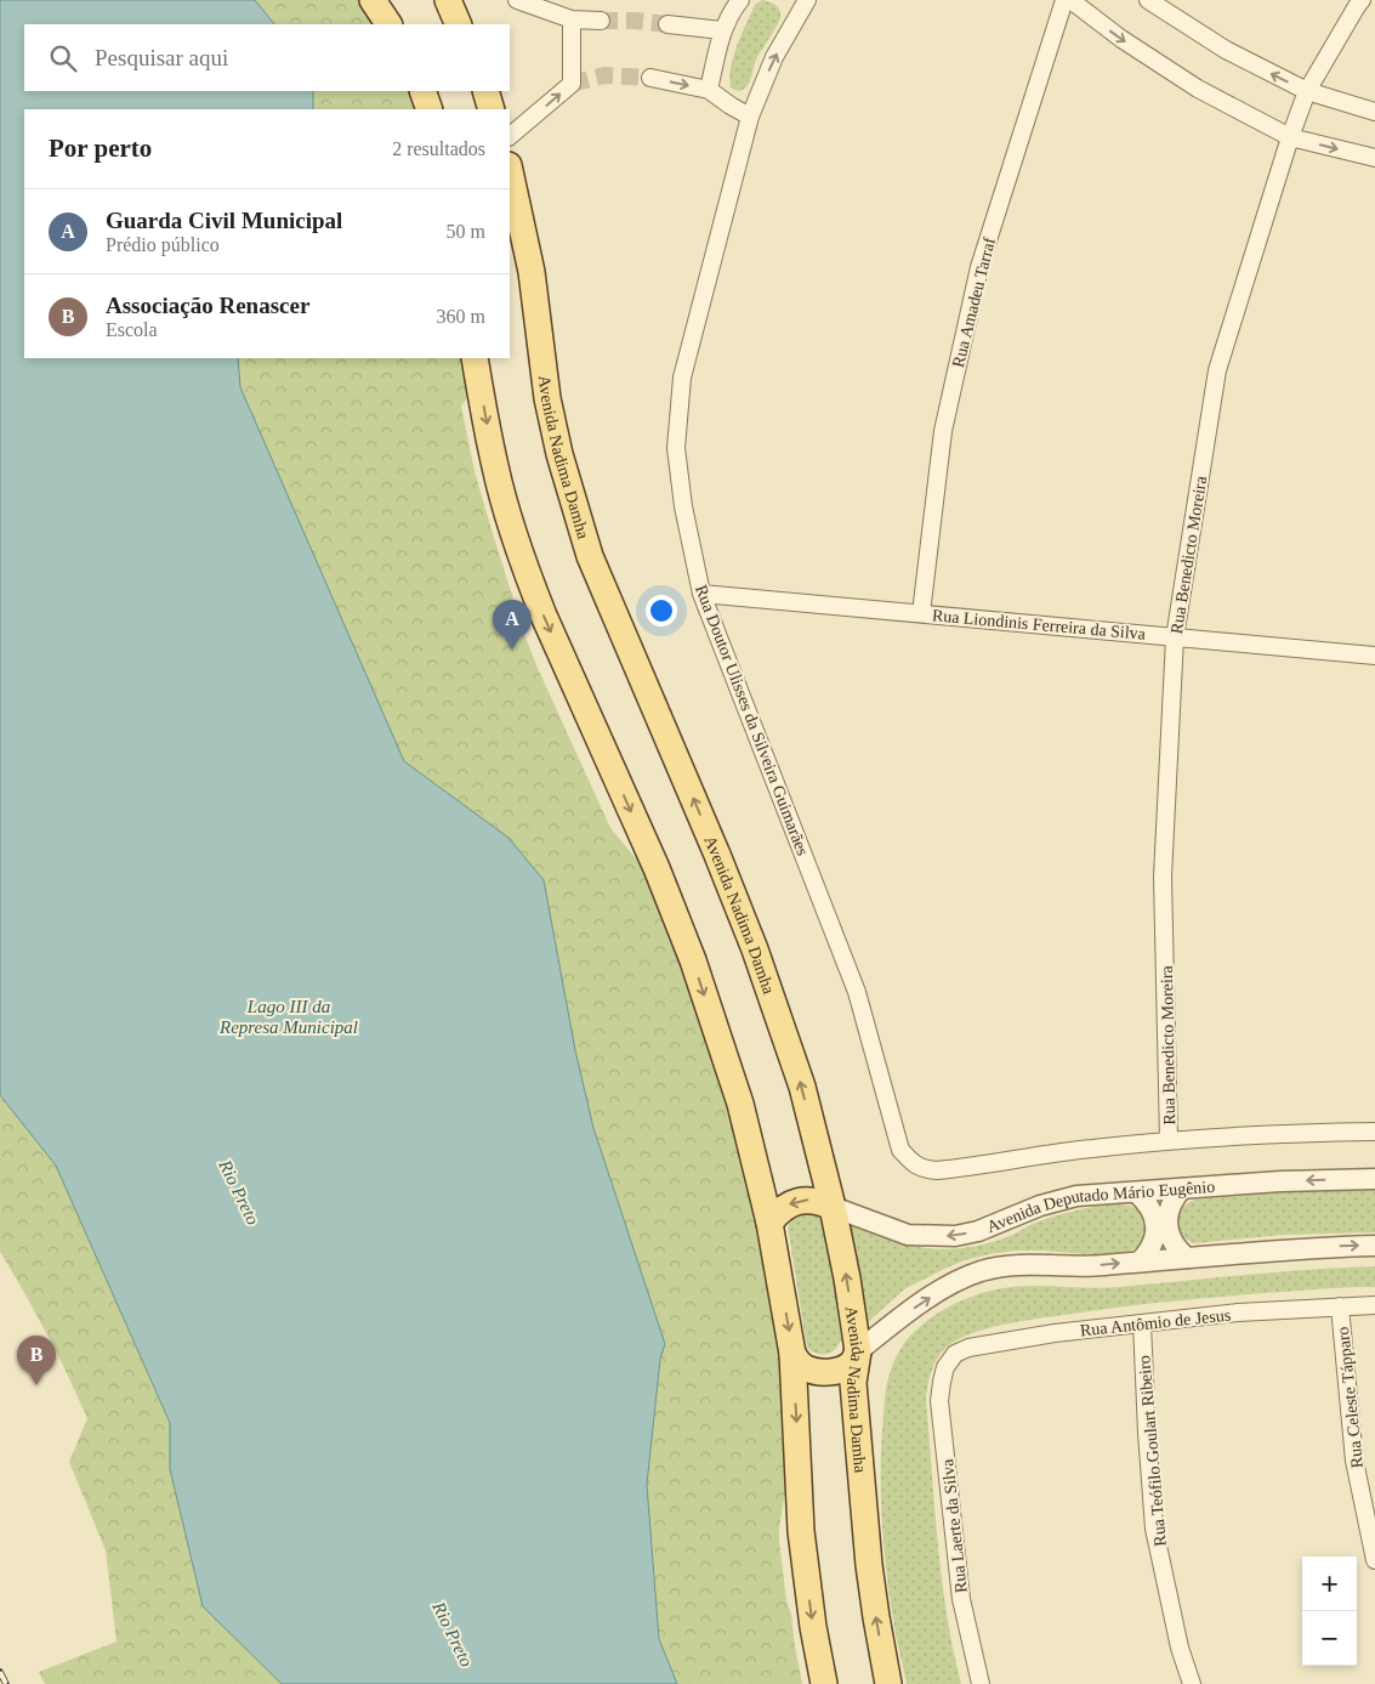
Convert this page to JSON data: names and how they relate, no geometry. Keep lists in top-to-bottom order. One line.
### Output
{"streets":{"main road":["Avenida Nadima Damha"],"street":["Rua Amadeu Tarraf","Rua Benedicto Moreira","Rua Liondinis Ferreira da Silva","Rua Doutor Ulisses da Silveira Guimarães","Avenida Deputado Mário Eugênio","Rua Antômio de Jesus","Rua Celeste Tápparo","Rua Teófilo Goulart Ribeiro","Rua Laerte da Silva"]},"crossings":[["Rua Amadeu Tarraf","Rua Liondinis Ferreira da Silva"],["Avenida Nadima Damha","Avenida Deputado Mário Eugênio"],["Rua Benedicto Moreira","Rua Liondinis Ferreira da Silva"],["Rua Benedicto Moreira","Rua Doutor Ulisses da Silveira Guimarães"],["Rua Liondinis Ferreira da Silva","Rua Doutor Ulisses da Silveira Guimarães"],["Rua Antômio de Jesus","Rua Celeste Tápparo"],["Rua Antômio de Jesus","Rua Teófilo Goulart Ribeiro"],["Rua Antômio de Jesus","Rua Laerte da Silva"]],"water":["Lago III da Represa Municipal","Rio Preto"],"page":{"search":"Pesquisar aqui","heading":["Por perto","2 resultados"],"list":[{"mark":"A","name":"Guarda Civil Municipal","note":"Prédio público","value":"50 m"},{"mark":"B","name":"Associação Renascer","note":"Escola","value":"360 m"}],"pins":["A","B"],"map_buttons":["+","−"]}}
